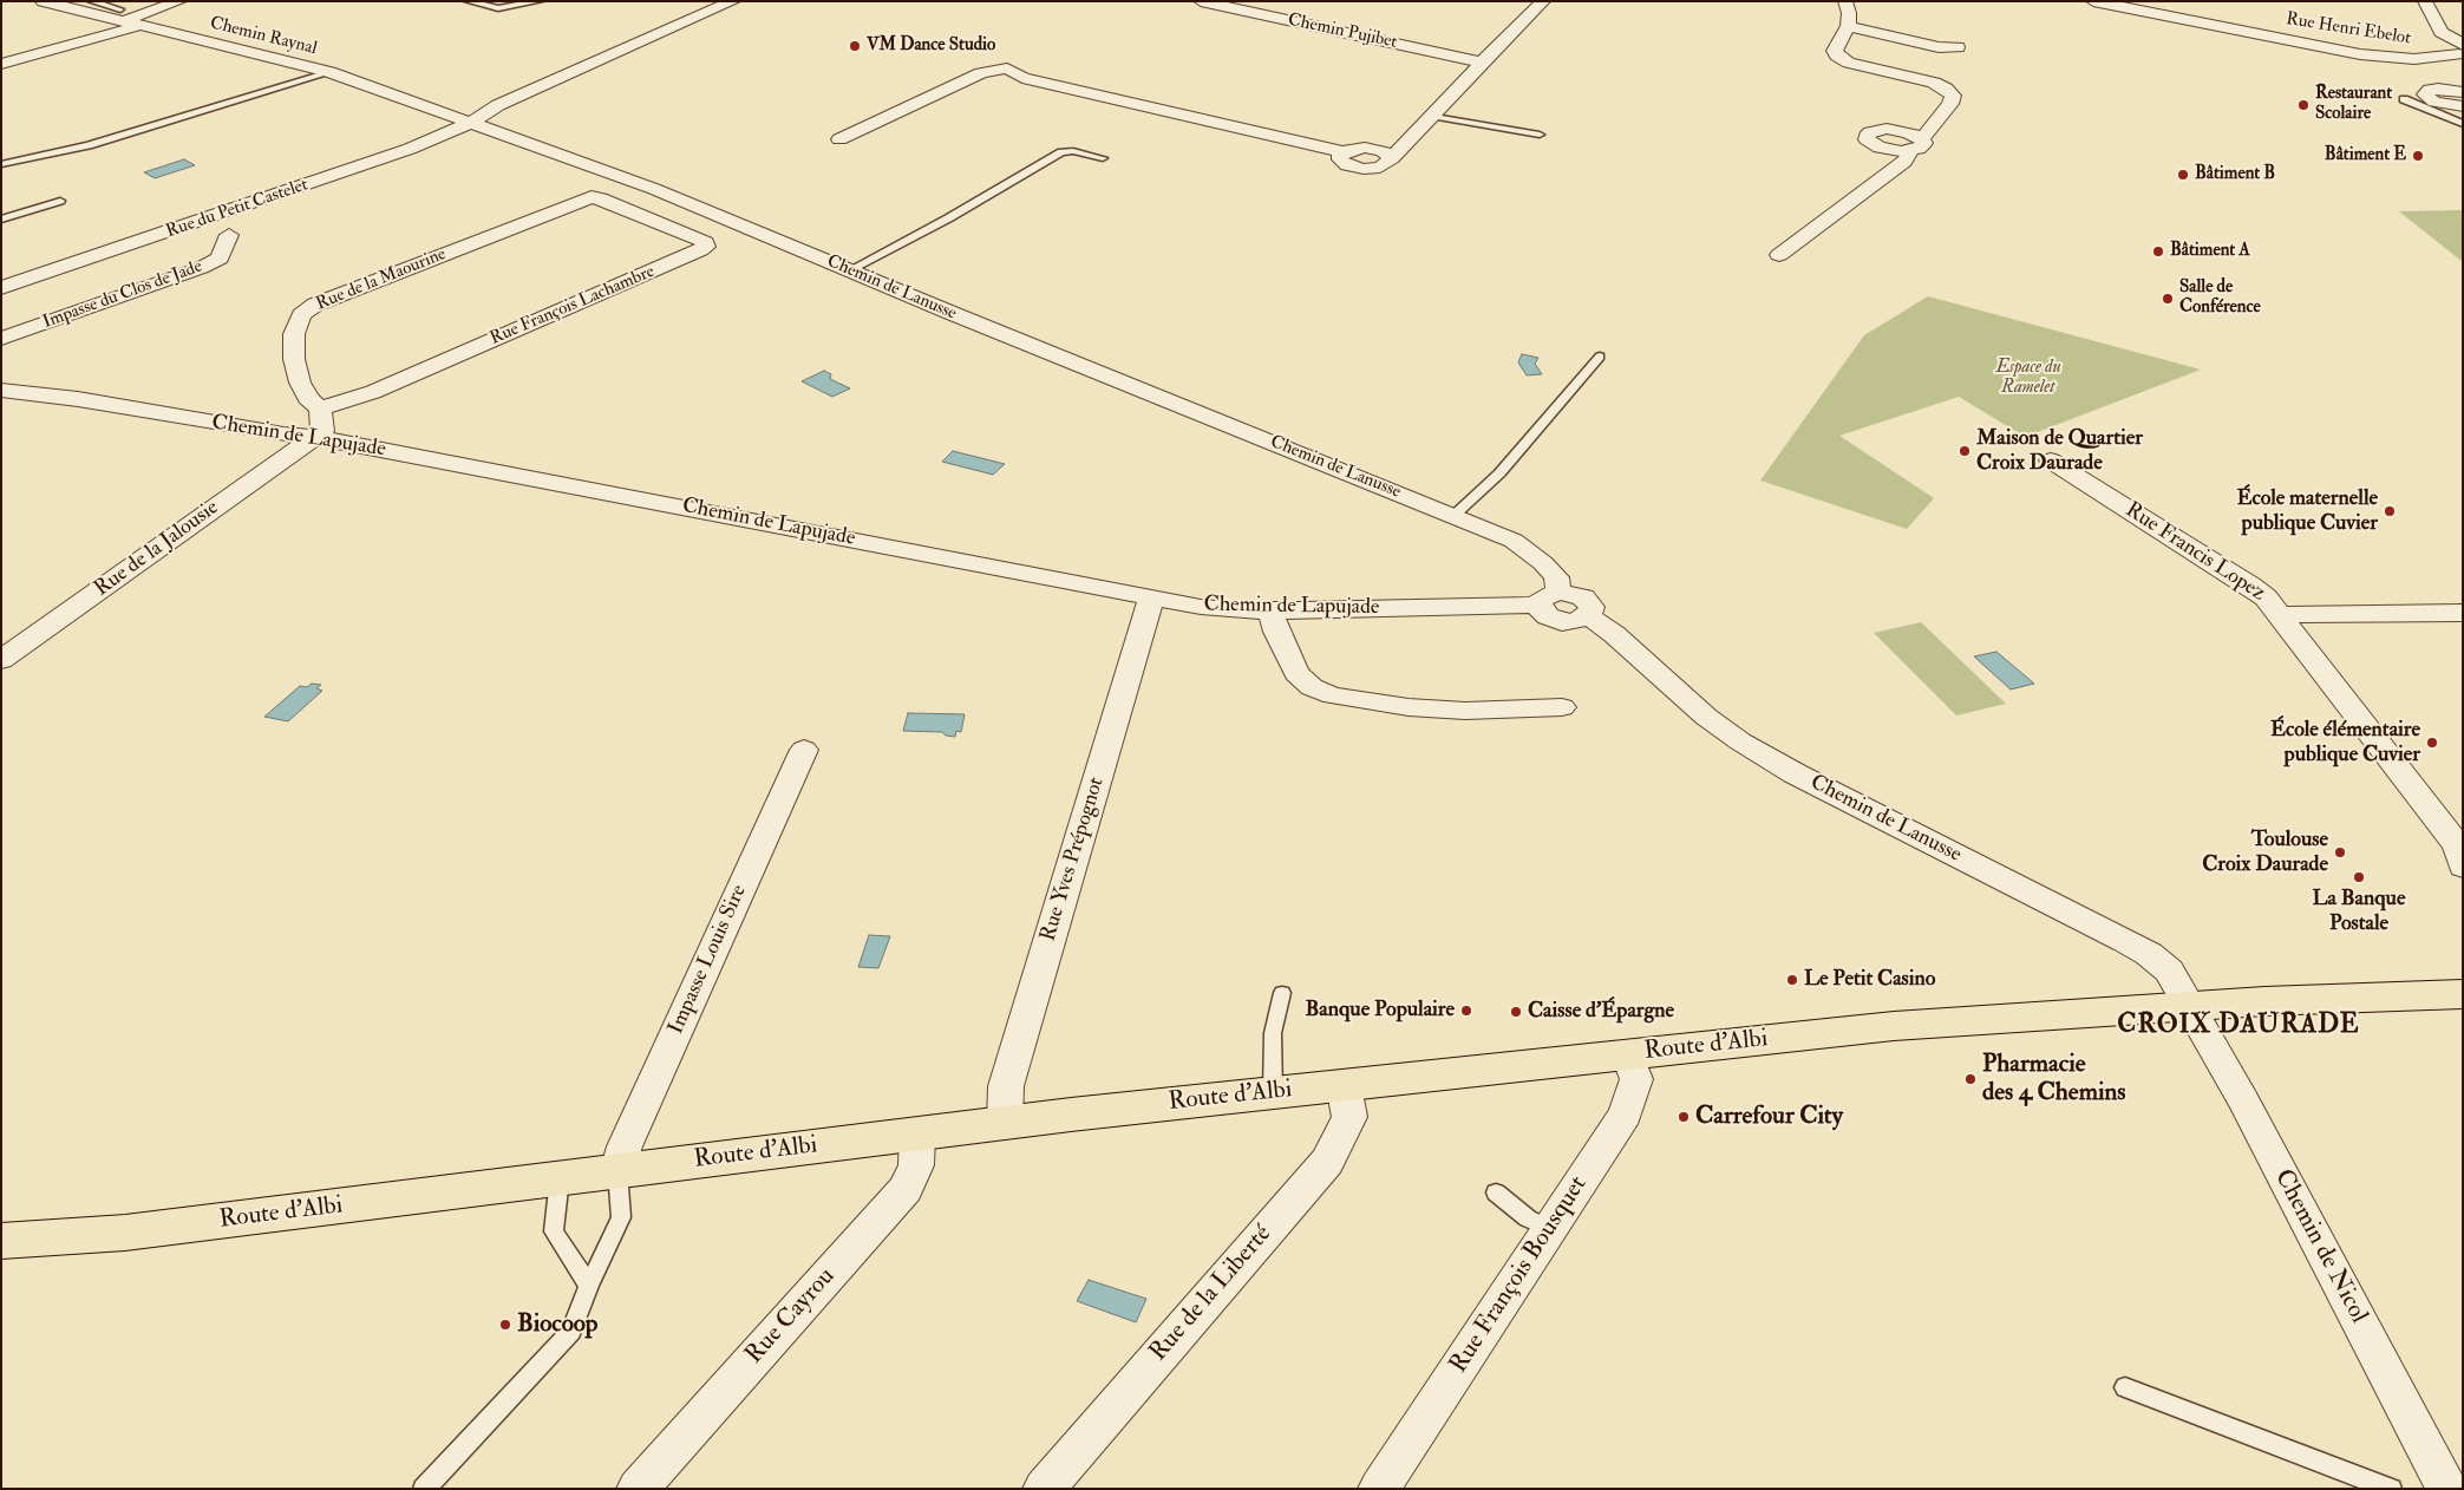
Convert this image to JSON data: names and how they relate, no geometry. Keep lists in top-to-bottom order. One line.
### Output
{"streets":{"main road":["Route d'Albi"],"street":["Rue Henri Ebelot","Chemin Pujibet","Chemin Raynal","Rue du Petit Castelet","Rue de la Maourine","Chemin de Lanusse","Impasse du Clos de Jade","Rue François Lachambre","Chemin de Lapujade","Rue de la Jalousie","Rue Francis Lopez","Rue Yves Prépognot","Impasse Louis Sire","Chemin de Nicol","Rue François Bousquet","Rue de la Liberté","Rue Cayrou"]},"crossings":[["Chemin Raynal","Rue du Petit Castelet"],["Chemin Raynal","Chemin de Lanusse"],["Rue du Petit Castelet","Chemin de Lanusse"],["Rue de la Maourine","Rue François Lachambre"],["Chemin de Lanusse","Chemin de Lapujade"],["Chemin de Lanusse","Route d'Albi"],["Chemin de Lanusse","Chemin de Nicol"],["Chemin de Lapujade","Rue de la Jalousie"],["Chemin de Lapujade","Rue Yves Prépognot"],["Rue Yves Prépognot","Route d'Albi"],["Impasse Louis Sire","Route d'Albi"],["Route d'Albi","Chemin de Nicol"],["Route d'Albi","Rue François Bousquet"],["Route d'Albi","Rue de la Liberté"],["Route d'Albi","Rue Cayrou"]],"districts":["CROIX DAURADE"],"parks":["Espace du Ramelet"],"places":["VM Dance Studio","Restaurant Scolaire","Bâtiment E","Bâtiment B","Bâtiment A","Salle de Conférence","Maison de Quartier Croix Daurade","École maternelle publique Cuvier","École élémentaire publique Cuvier","Toulouse Croix Daurade","La Banque Postale","Le Petit Casino","Banque Populaire","Caisse d'Épargne","Pharmacie des 4 Chemins","Carrefour City","Biocoop"]}
